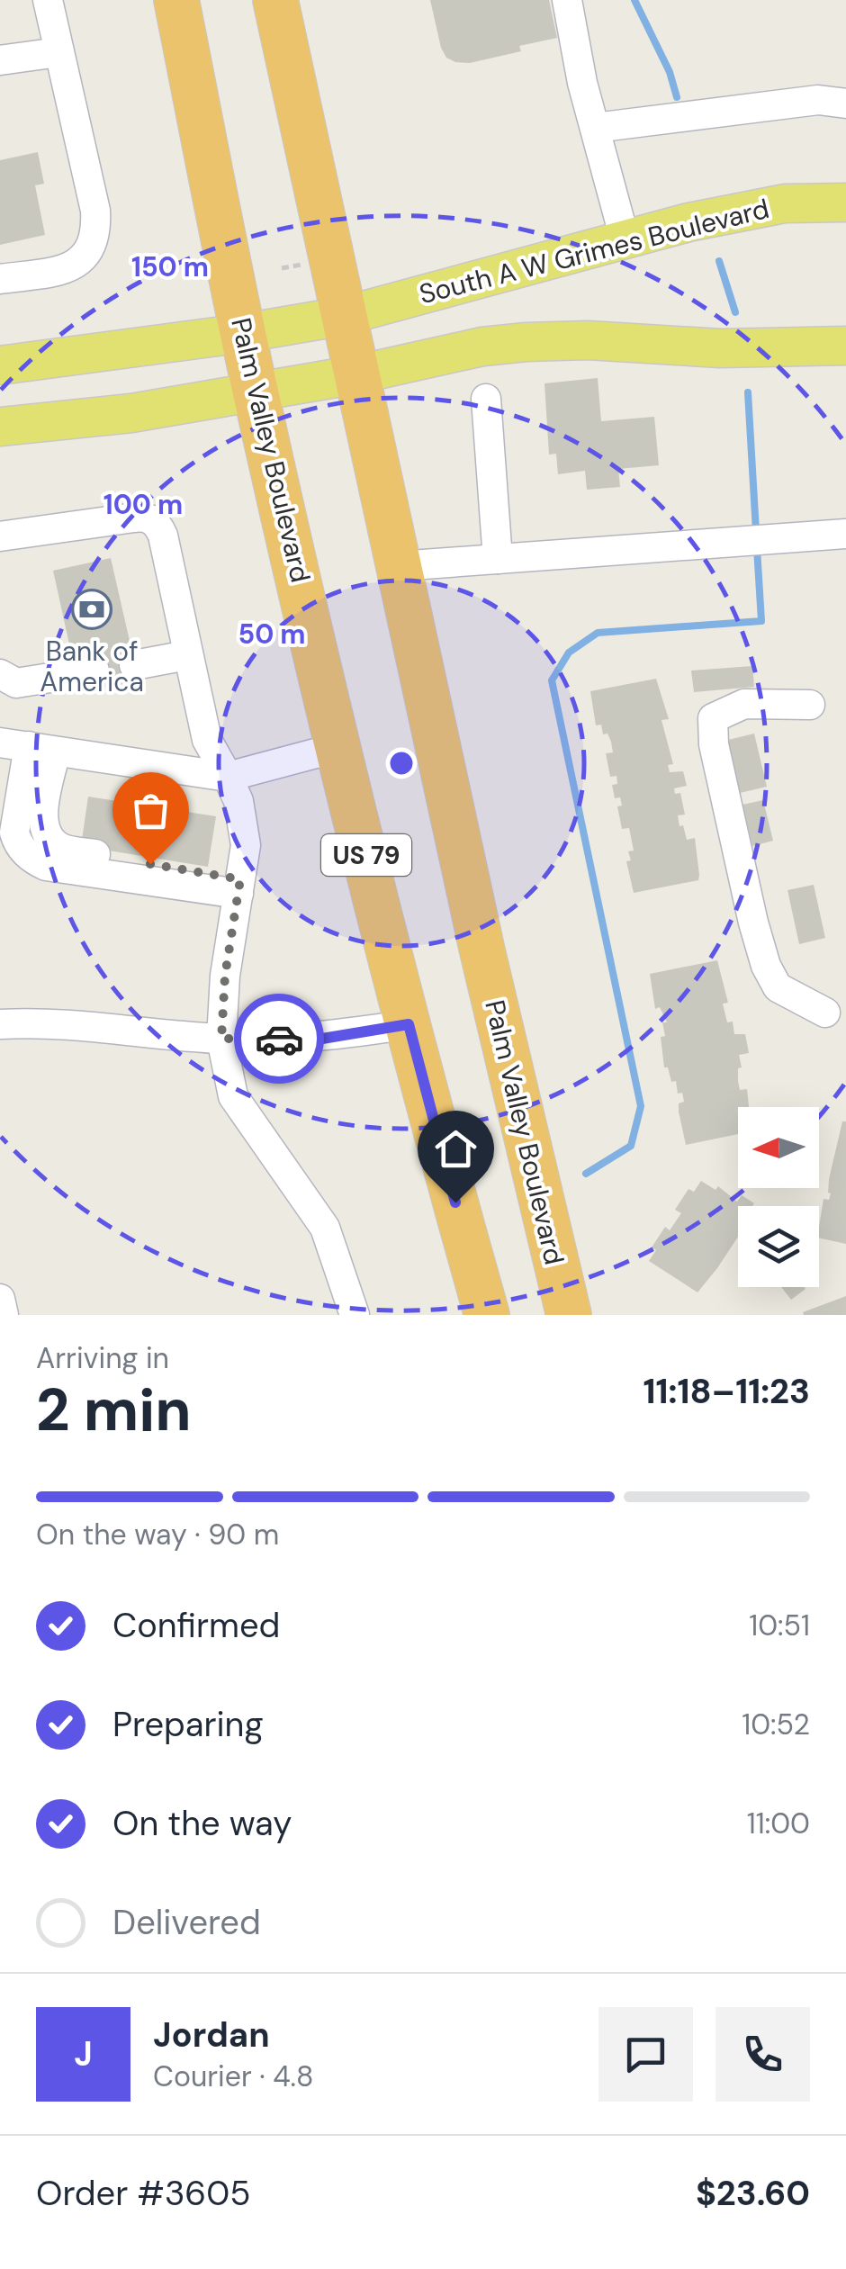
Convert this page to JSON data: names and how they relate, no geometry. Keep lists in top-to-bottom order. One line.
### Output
{"streets":{"highway":["Palm Valley Boulevard","US 79"],"main road":["South A W Grimes Boulevard"]},"crossings":[["South A W Grimes Boulevard","Palm Valley Boulevard"]],"places":{"bank":["Bank of America"]},"north":"left","page":{"heading":["2 min","Arriving in","11:18–11:23"],"panel":["Jordan","Courier · 4.8","Order #3605","$23.60"],"bar":"On the way · 90 m","list":[["Confirmed","10:51"],["Preparing","10:52"],["On the way","11:00"],"Delivered"],"round":"J"},"rings":["150 m","100 m","50 m"]}
